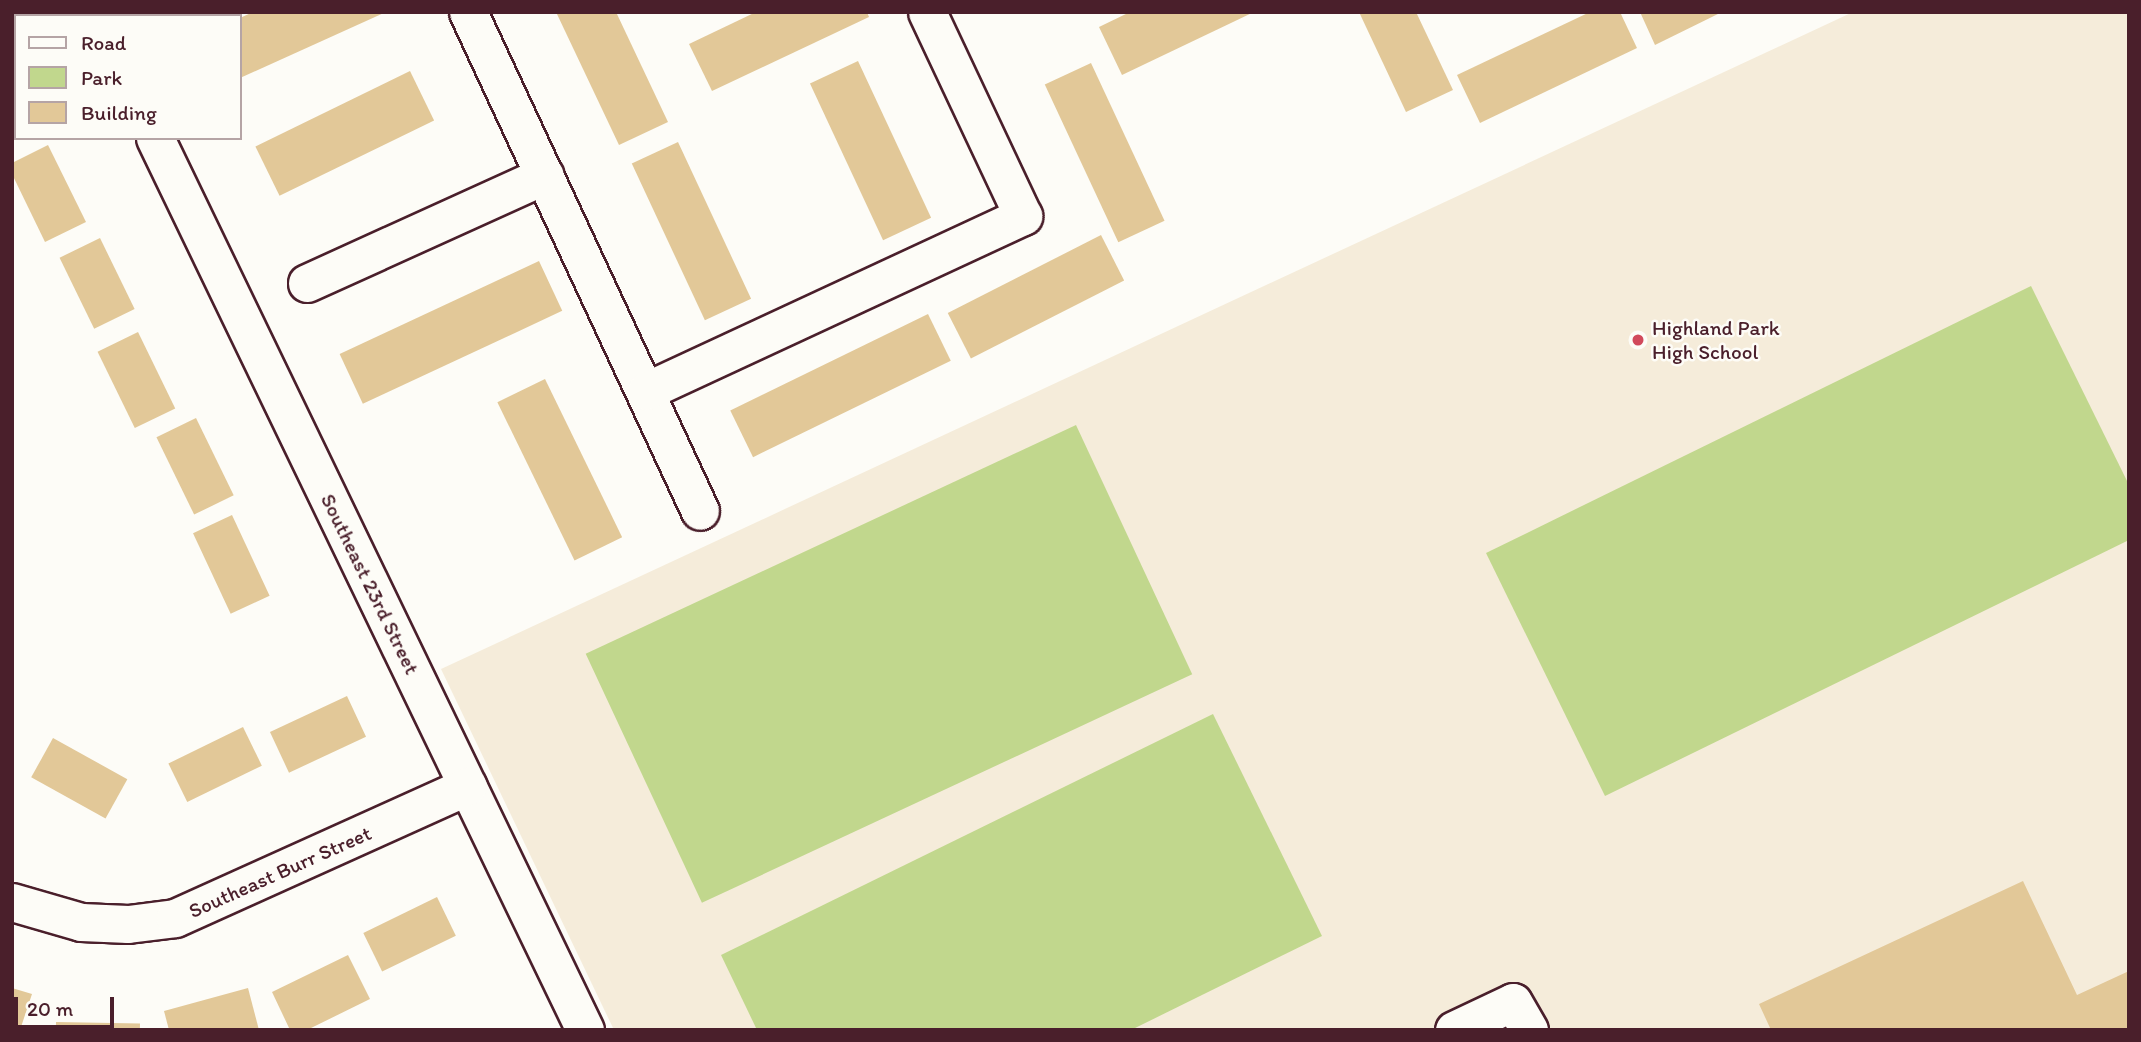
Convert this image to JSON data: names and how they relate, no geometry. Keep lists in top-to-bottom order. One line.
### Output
{"streets":{"street":["Southeast 23rd Street","Southeast Burr Street"]},"crossings":[["Southeast 23rd Street","Southeast Burr Street"]],"places":["Highland Park High School"],"legend":["Road","Park","Building"],"scale_bar":"20 m"}
